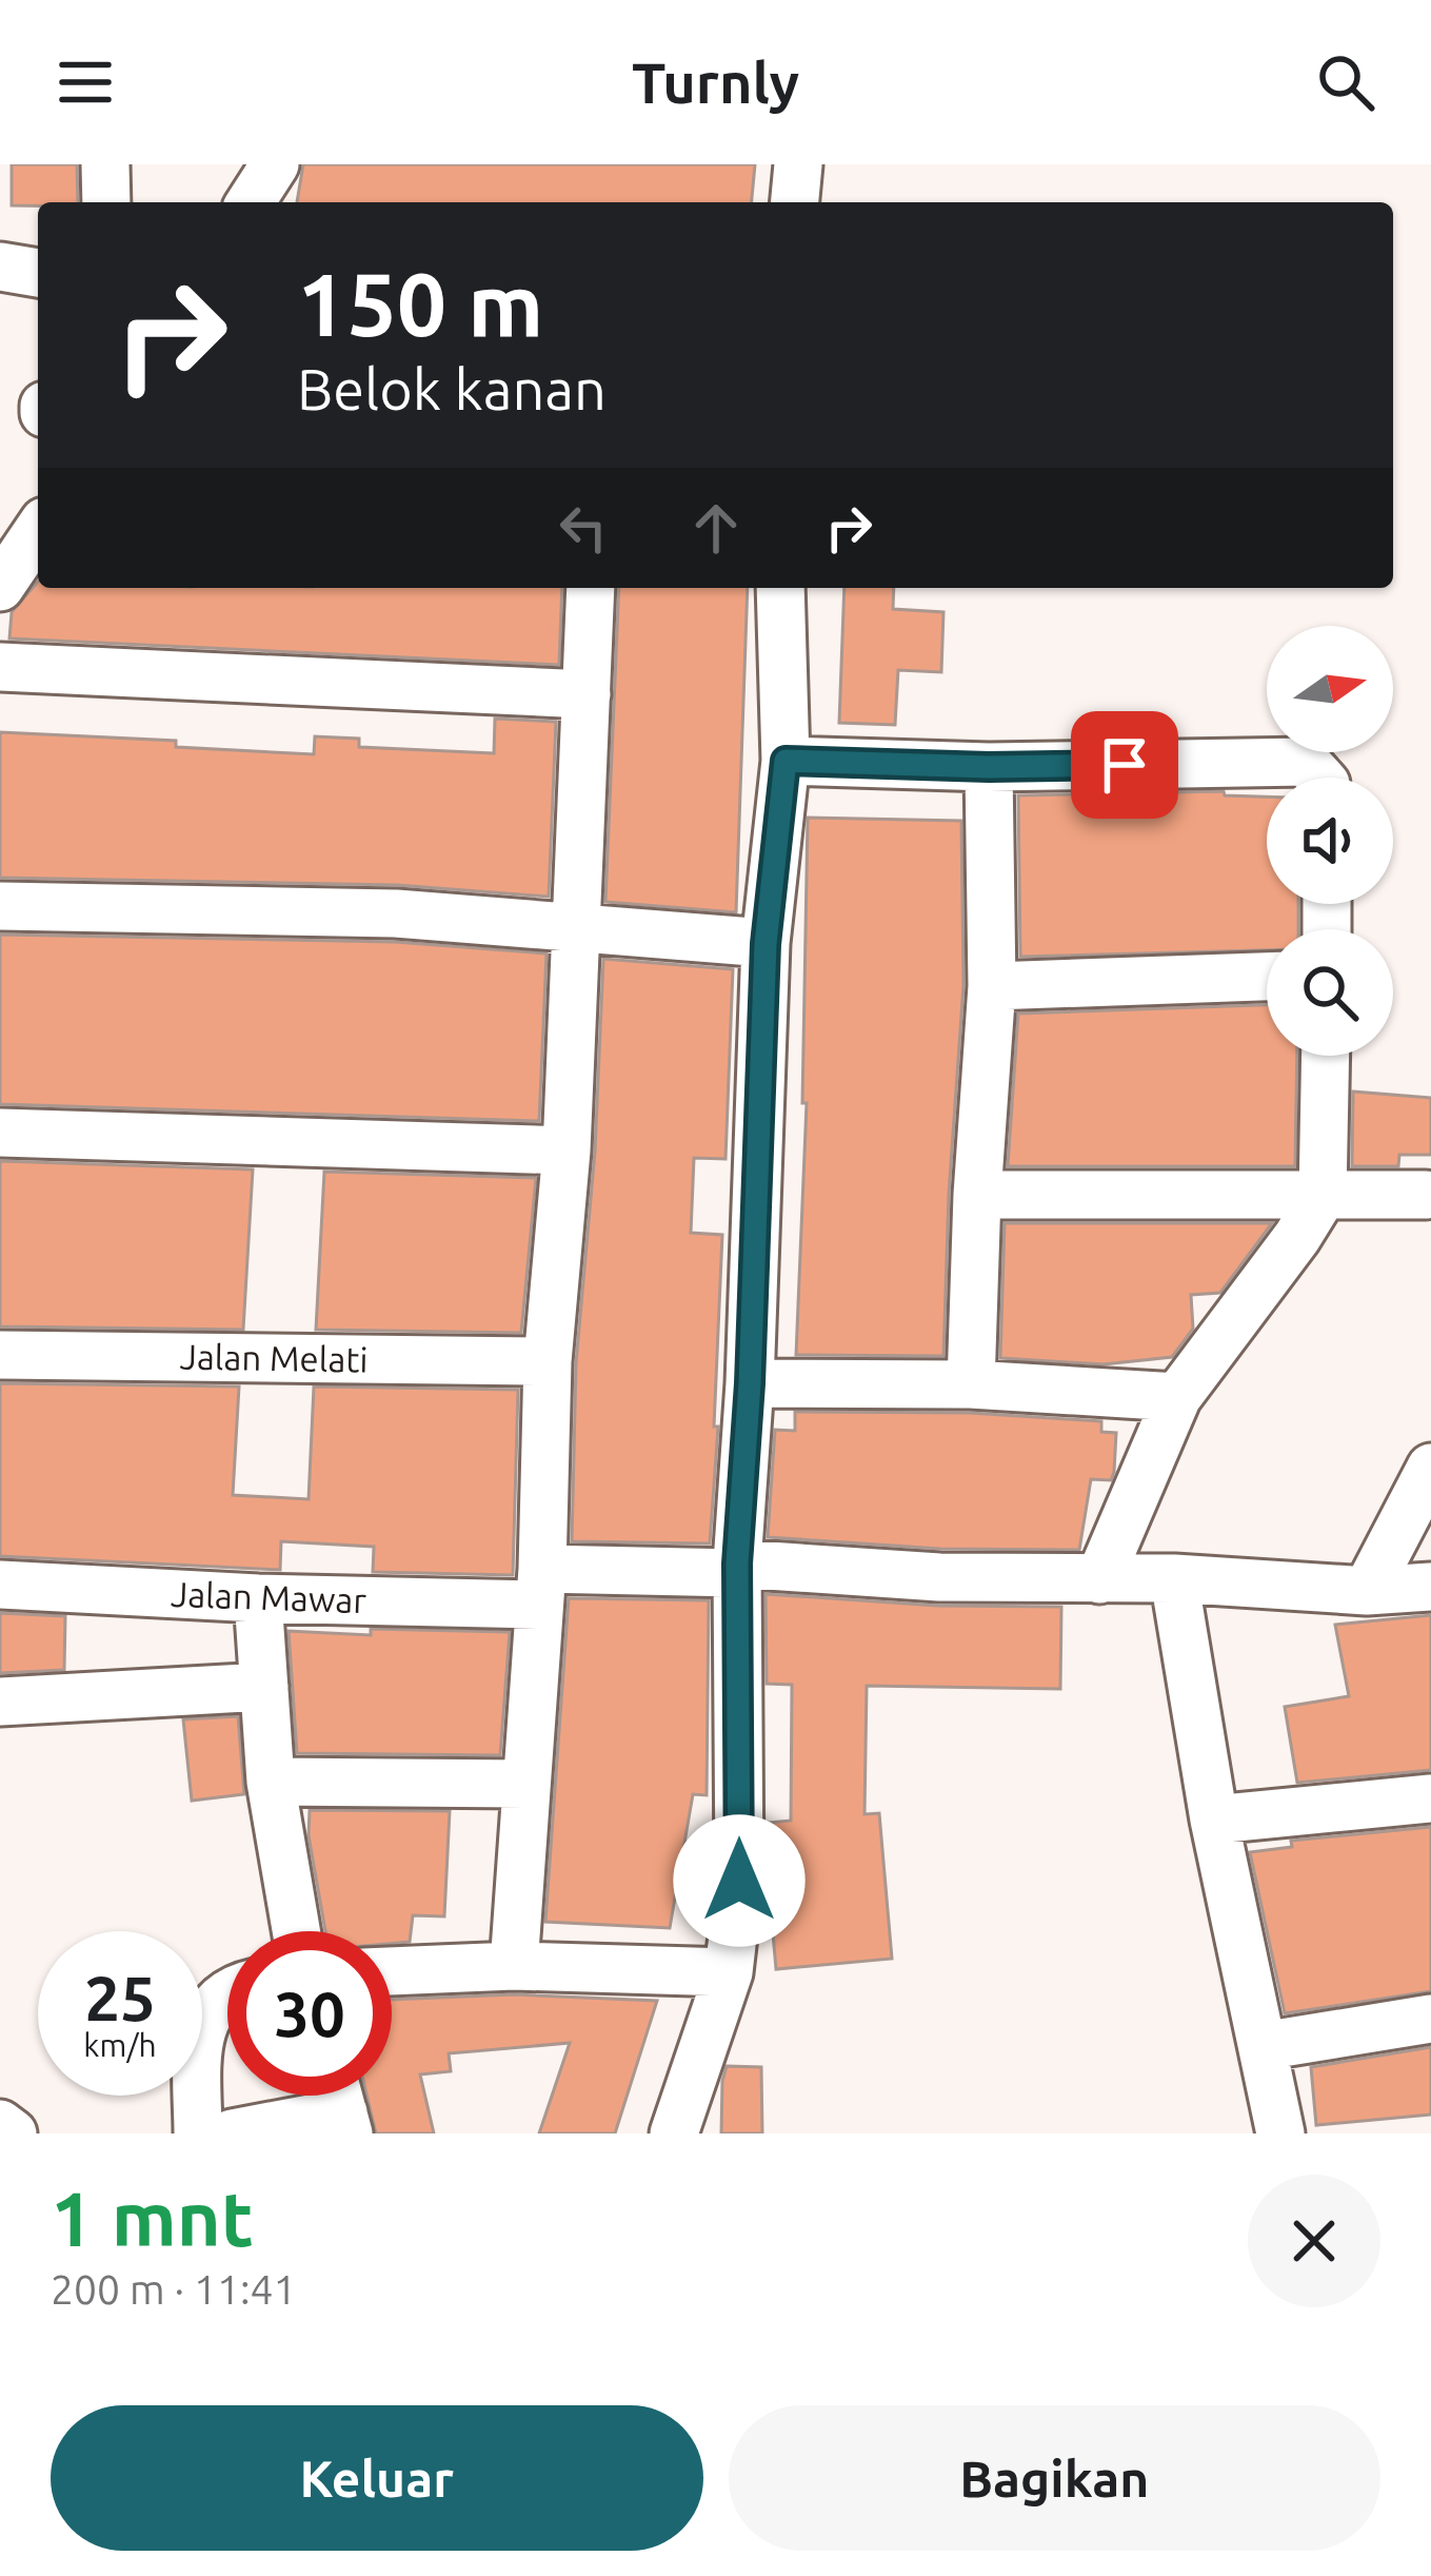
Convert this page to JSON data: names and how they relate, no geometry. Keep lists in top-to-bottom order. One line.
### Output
{"streets":{"street":["Jalan Melati","Jalan Mawar"]},"north":"right","page":{"header":"Turnly","turn":["150 m","Belok kanan"],"speed":"25 km/h","limit":"30","heading":["1 mnt","200 m · 11:41"],"buttons":["Keluar","Bagikan"]}}
